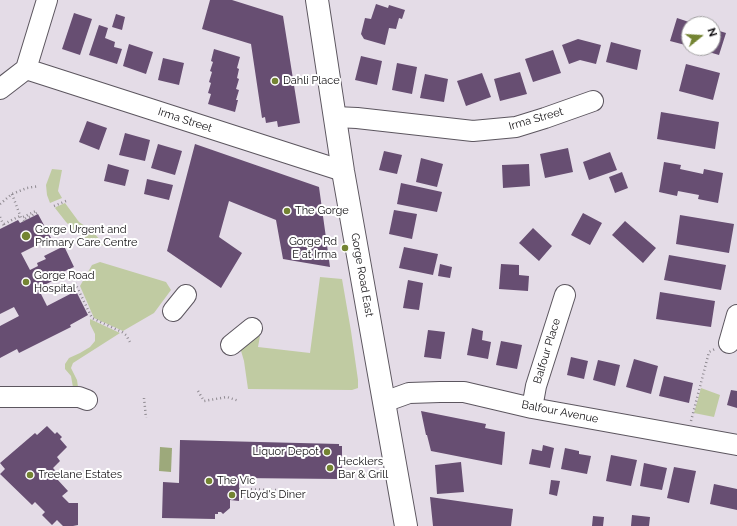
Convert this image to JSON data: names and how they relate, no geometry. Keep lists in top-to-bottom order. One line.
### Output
{"streets":{"main road":["Gorge Road East"],"street":["Irma Street","Balfour Place","Balfour Avenue"]},"crossings":[["Irma Street","Gorge Road East"],["Gorge Road East","Balfour Avenue"],["Balfour Place","Balfour Avenue"]],"places":["Dahli Place","The Gorge","Gorge Urgent and Primary Care Centre","Gorge Rd E at Irma","Gorge Road Hospital","Liquor Depot","Hecklers Bar & Grill","Treelane Estates","The Vic","Floyd's Diner"],"north":"right"}
